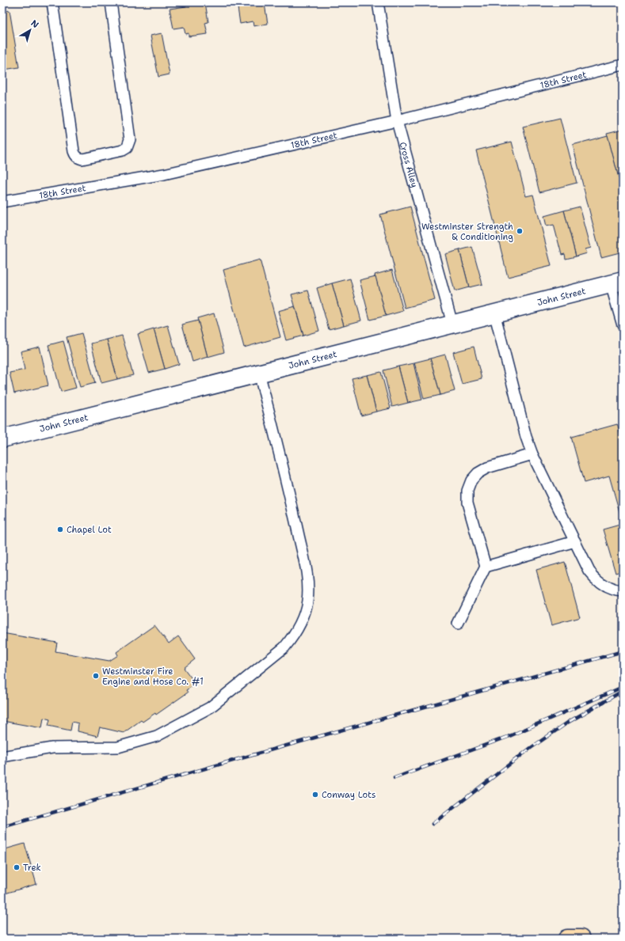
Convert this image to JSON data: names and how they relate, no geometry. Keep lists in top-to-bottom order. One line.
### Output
{"streets":{"street":["John Street"],"lane":["18th Street","Cross Alley"]},"crossings":[["18th Street","Cross Alley"],["Cross Alley","John Street"]],"places":["Westminster Strength & Conditioning","Chapel Lot","Westminster Fire Engine and Hose Co. #1","Conway Lots","Trek"],"north":"top right"}
